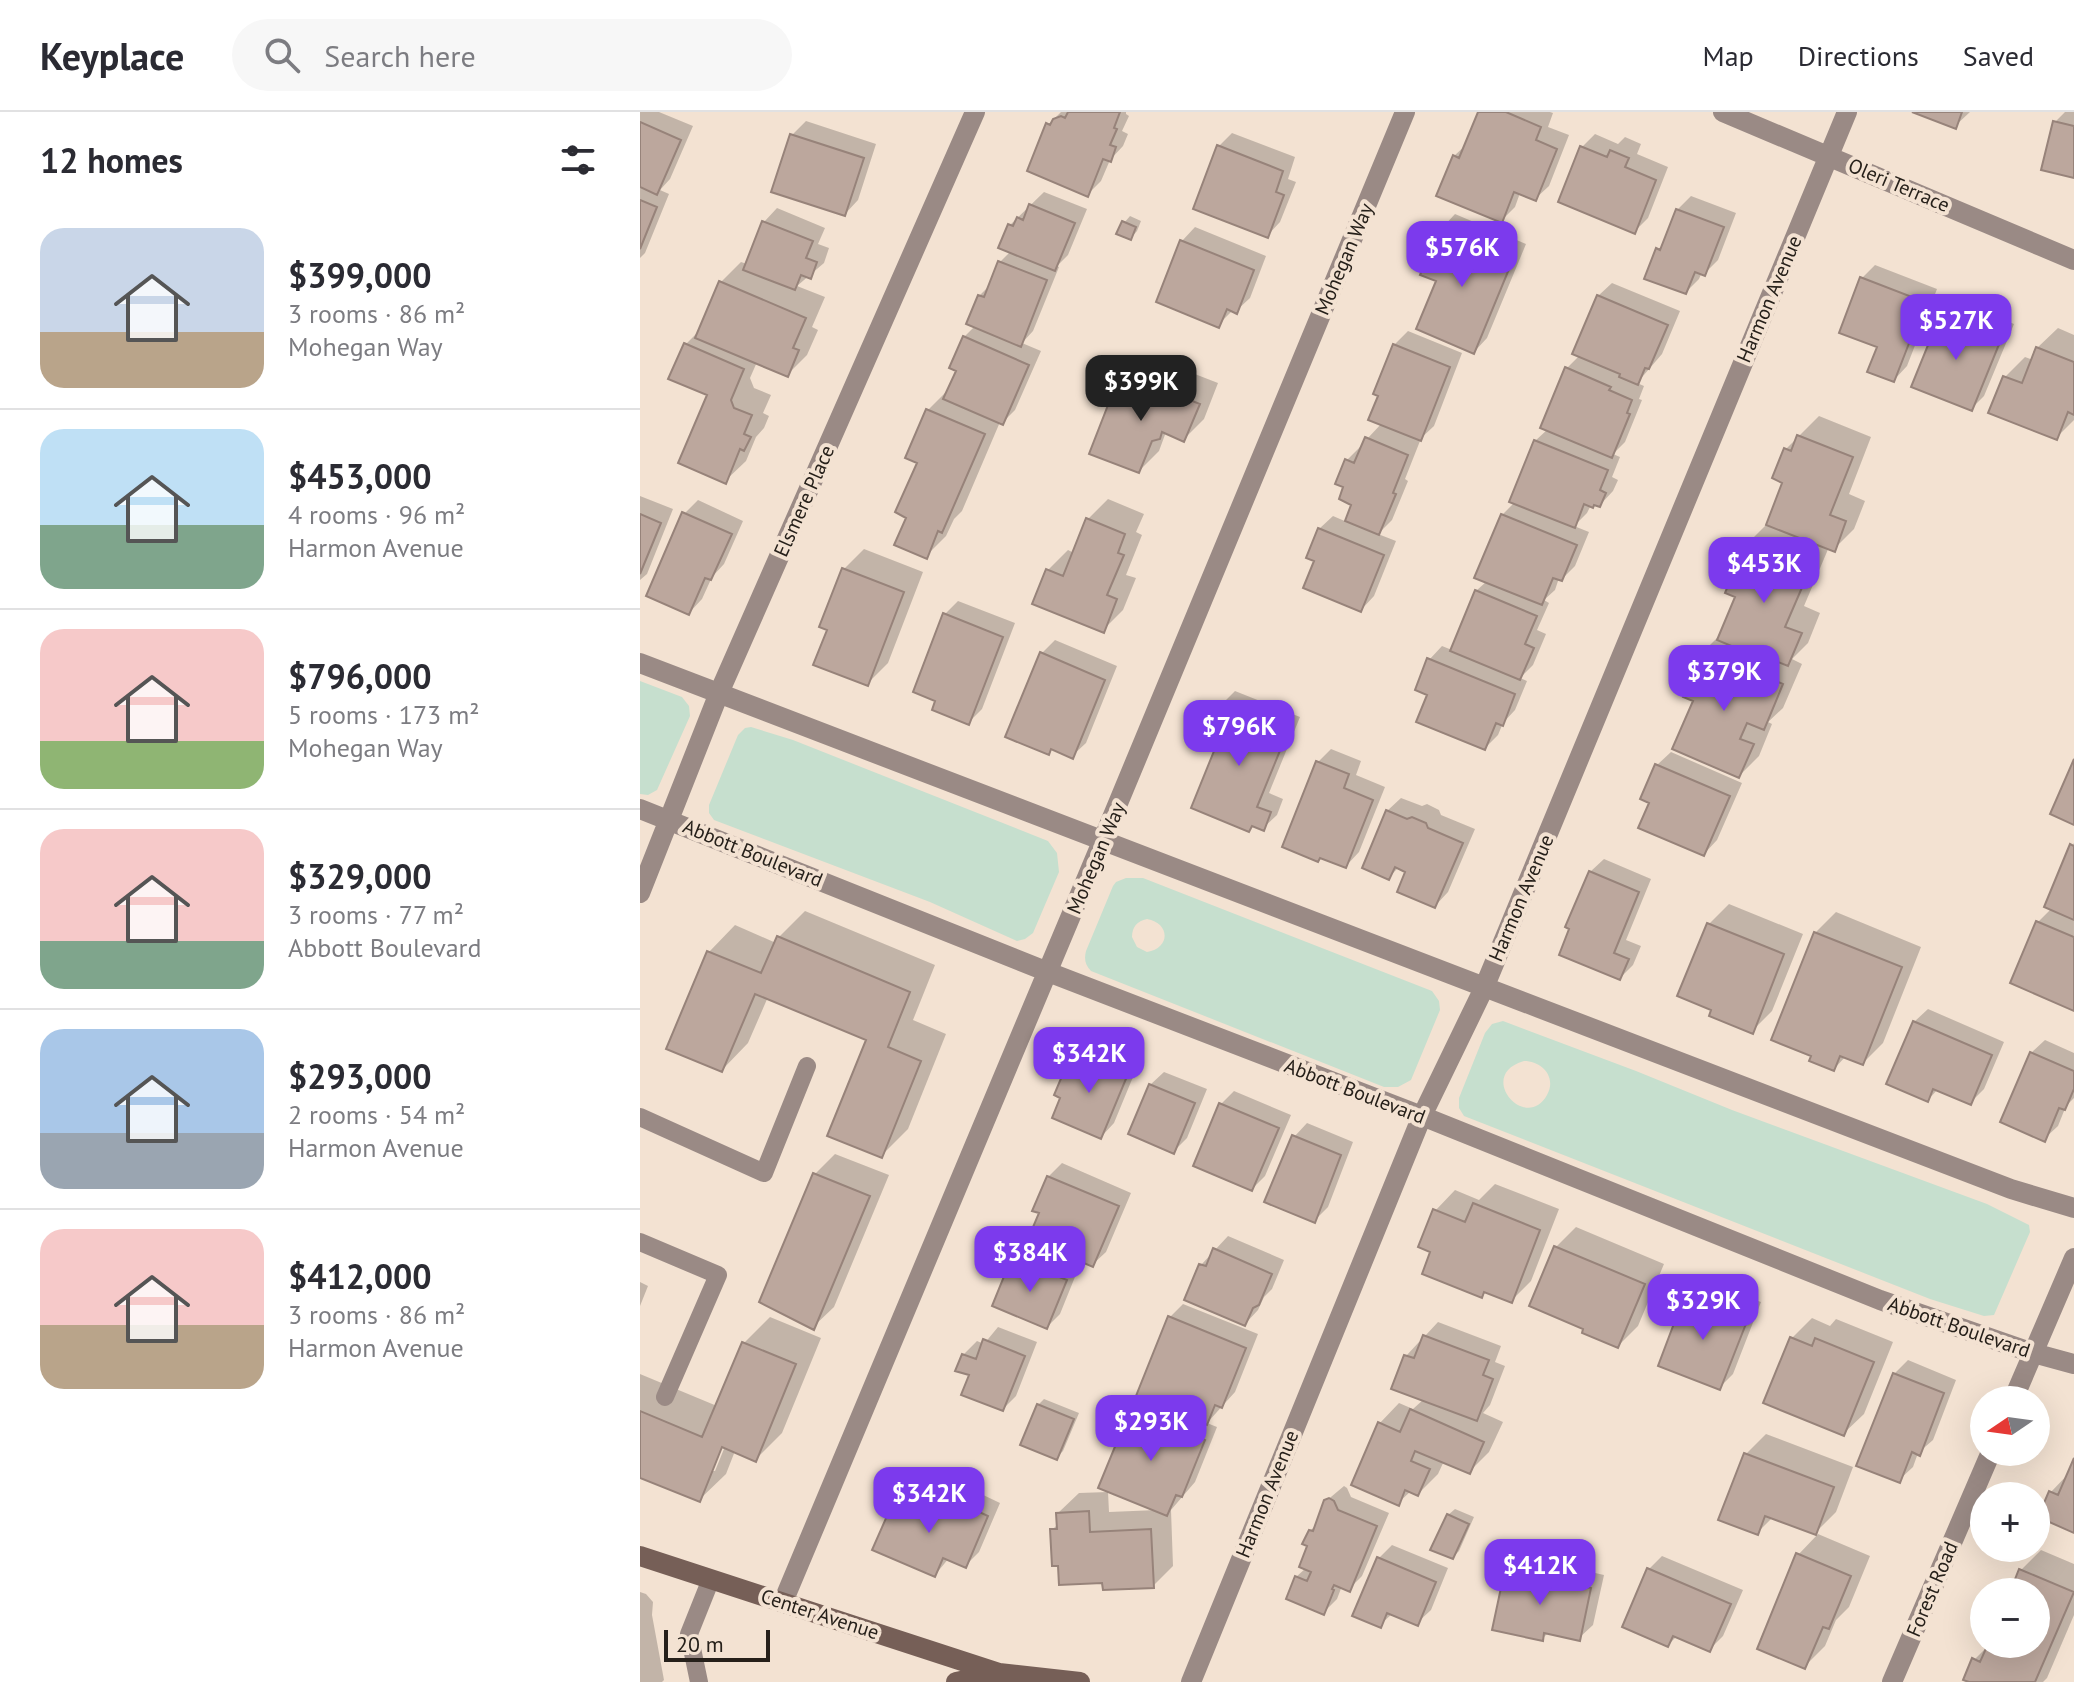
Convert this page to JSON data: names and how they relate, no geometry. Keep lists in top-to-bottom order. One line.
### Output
{"streets":{"main road":["Center Avenue"],"street":["Oleri Terrace","Mohegan Way","Harmon Avenue","Elsmere Place","Abbott Boulevard","Forest Road"]},"crossings":[["Oleri Terrace","Harmon Avenue"],["Mohegan Way","Abbott Boulevard"],["Mohegan Way","Center Avenue"],["Harmon Avenue","Abbott Boulevard"],["Elsmere Place","Abbott Boulevard"]],"scale_bar":"20 m","north":"left","page":{"header":"Keyplace","search":"Search here","nav":["Map","Directions","Saved"],"heading":"12 homes","list":[{"name":"$399,000","note":"3 rooms · 86 m² · Mohegan Way"},{"name":"$453,000","note":"4 rooms · 96 m² · Harmon Avenue"},{"name":"$796,000","note":"5 rooms · 173 m² · Mohegan Way"},{"name":"$329,000","note":"3 rooms · 77 m² · Abbott Boulevard"},{"name":"$293,000","note":"2 rooms · 54 m² · Harmon Avenue"},{"name":"$412,000","note":"3 rooms · 86 m² · Harmon Avenue"}],"price":["$576K","$527K","$399K","$453K","$379K","$796K","$342K","$384K","$329K","$293K","$342K","$412K"],"map_buttons":["+","−"],"scale":"20 m"}}
